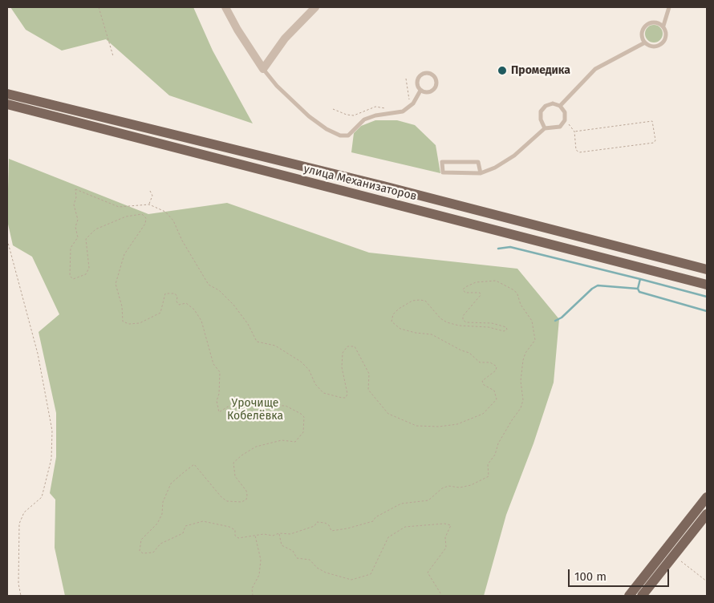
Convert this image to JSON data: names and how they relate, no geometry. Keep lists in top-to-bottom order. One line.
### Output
{"streets":{"main road":["улица Механизаторов"]},"parks":["Урочище Кобелёвка"],"places":["Промедика"],"scale_bar":"100 m"}
